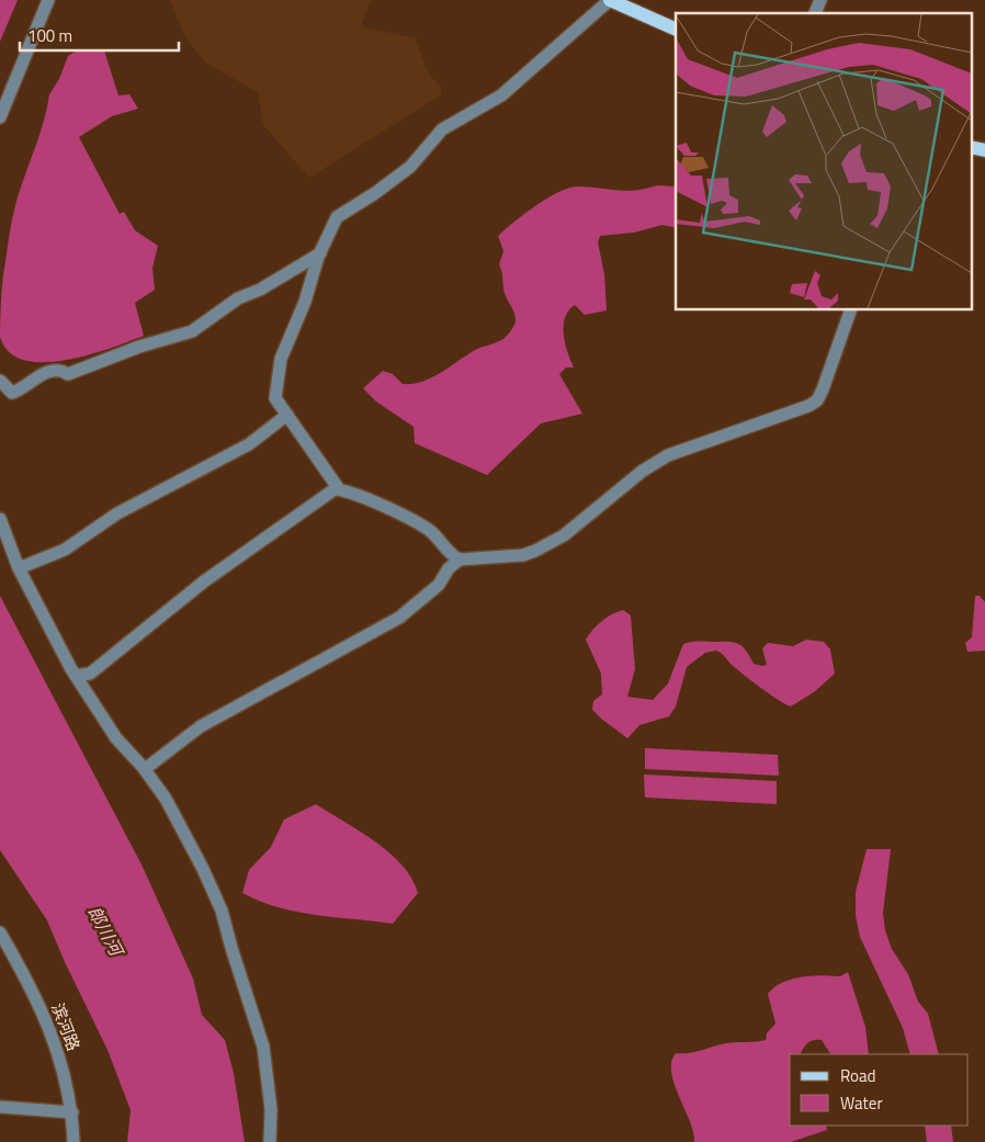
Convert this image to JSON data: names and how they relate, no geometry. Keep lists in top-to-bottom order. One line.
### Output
{"streets":{"street":["滨河路"]},"water":["郎川河"],"legend":["Road","Water"],"scale_bar":"100 m"}
